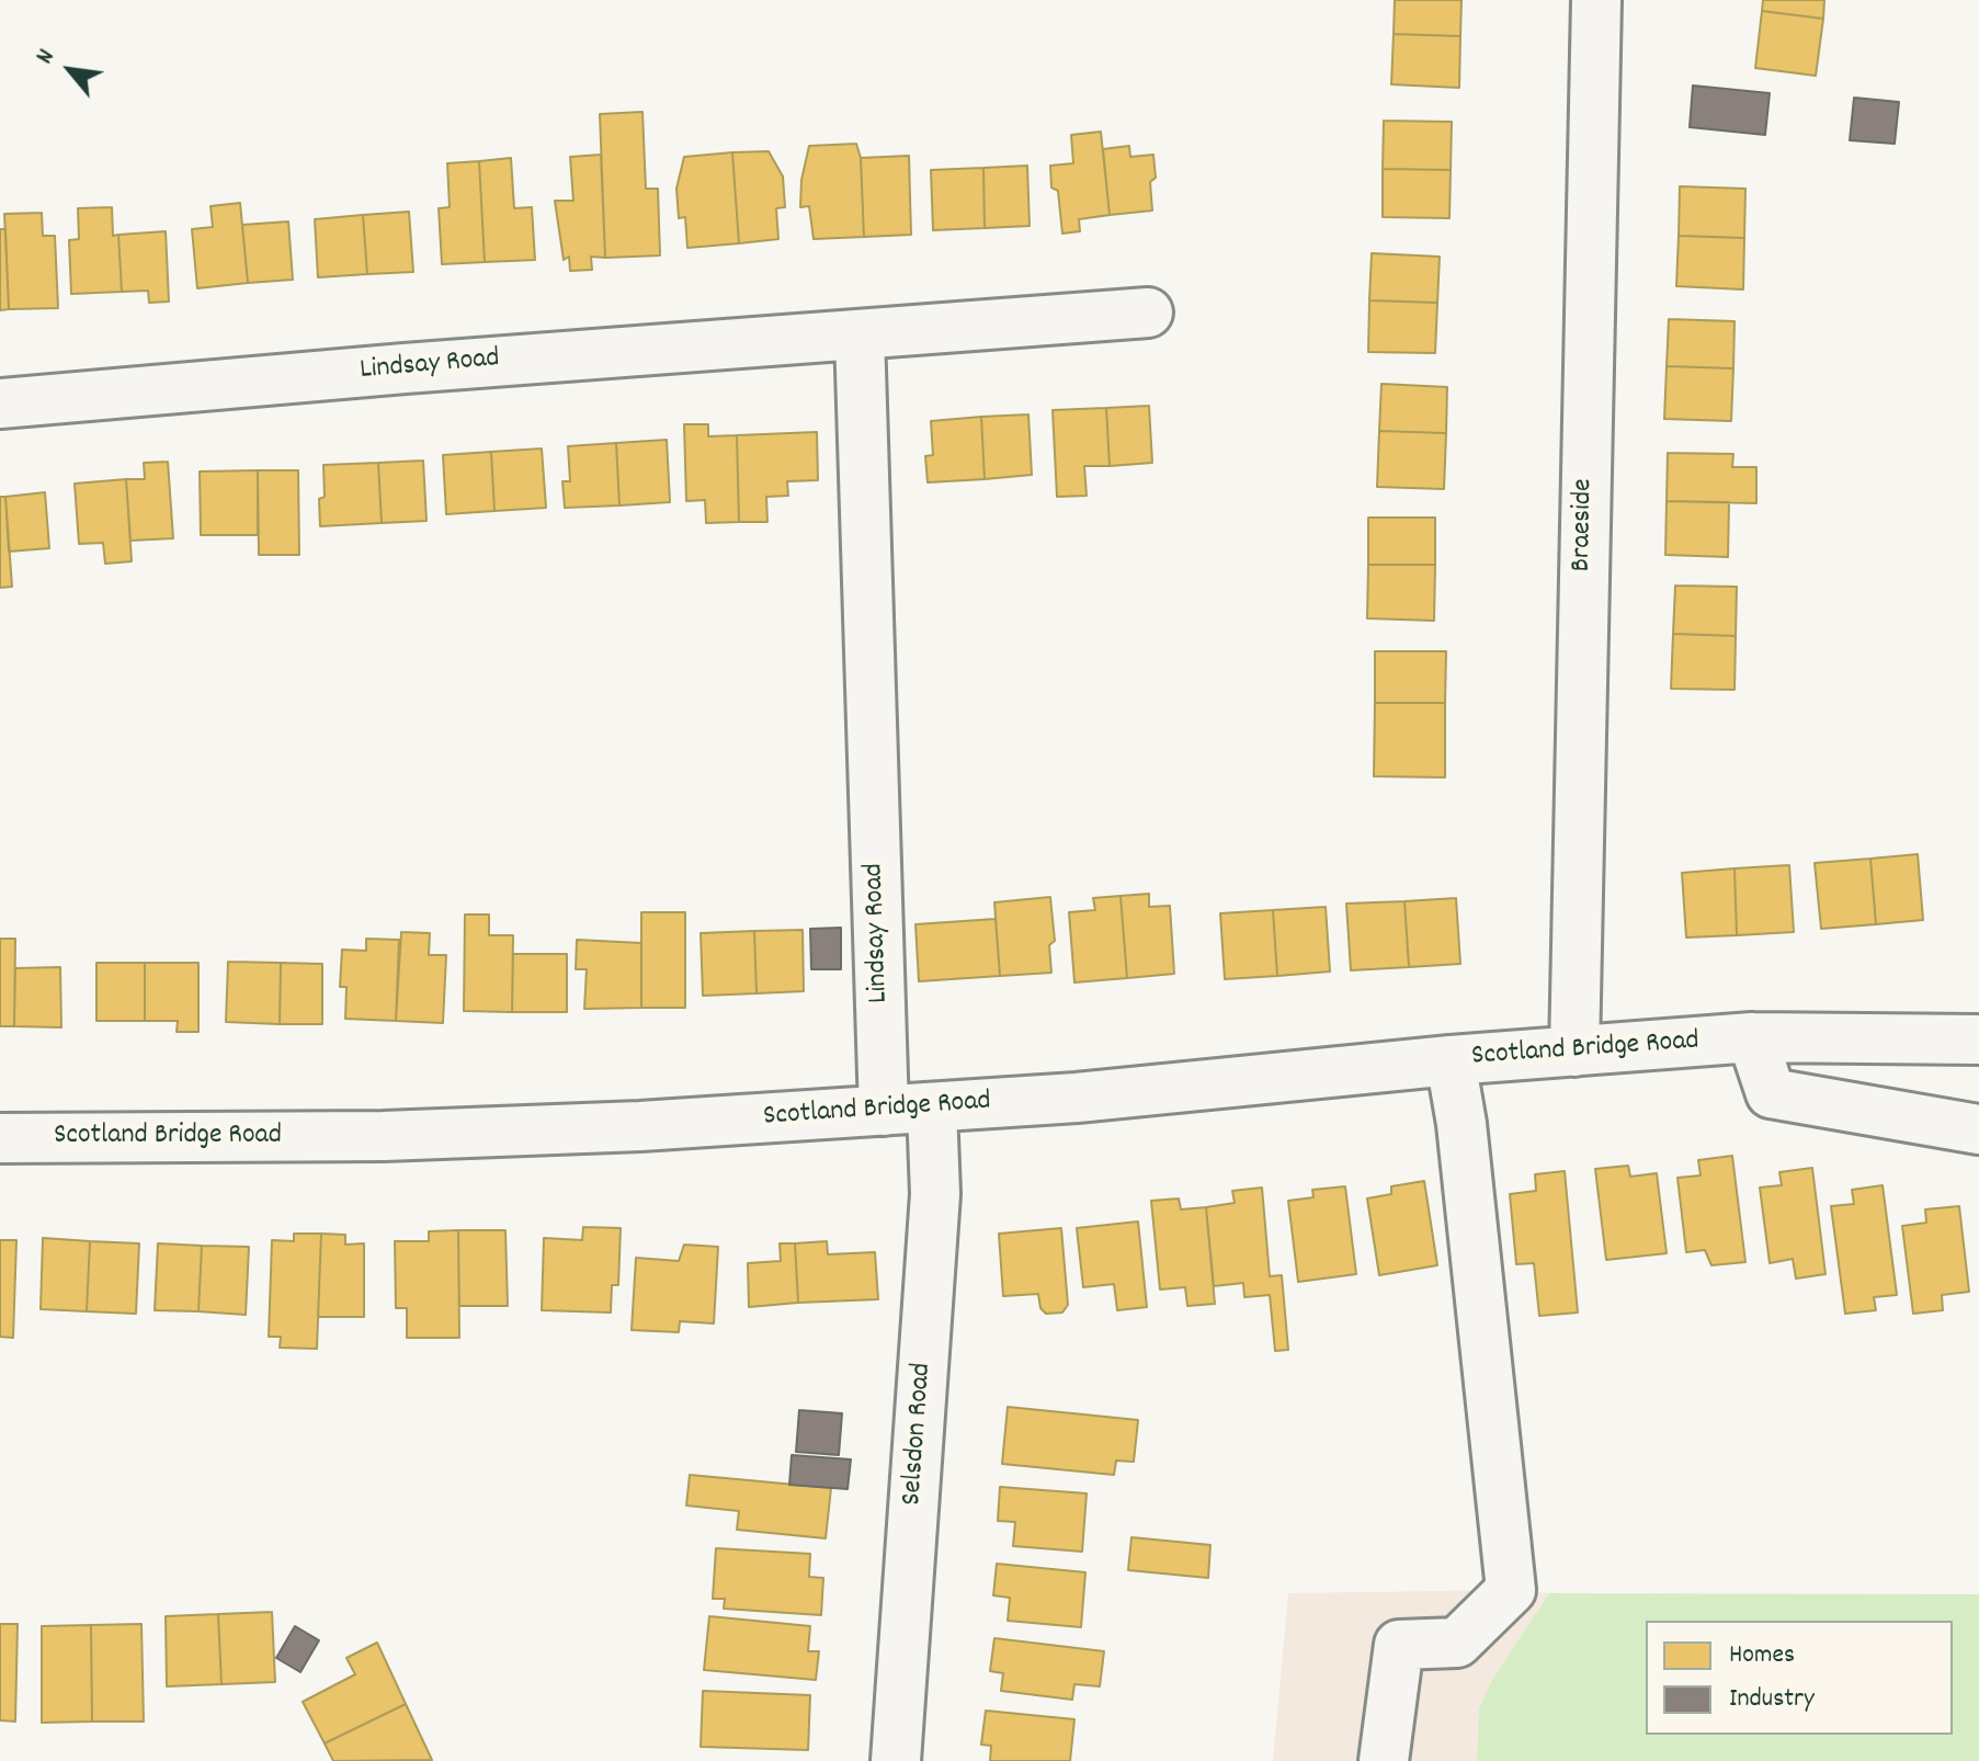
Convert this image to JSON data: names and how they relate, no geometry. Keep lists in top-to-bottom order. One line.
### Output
{"streets":{"street":["Lindsay Road","Braeside","Scotland Bridge Road","Selsdon Road"]},"crossings":[["Lindsay Road","Scotland Bridge Road"],["Braeside","Scotland Bridge Road"],["Scotland Bridge Road","Selsdon Road"]],"legend":["Homes","Industry"],"north":"top left"}
